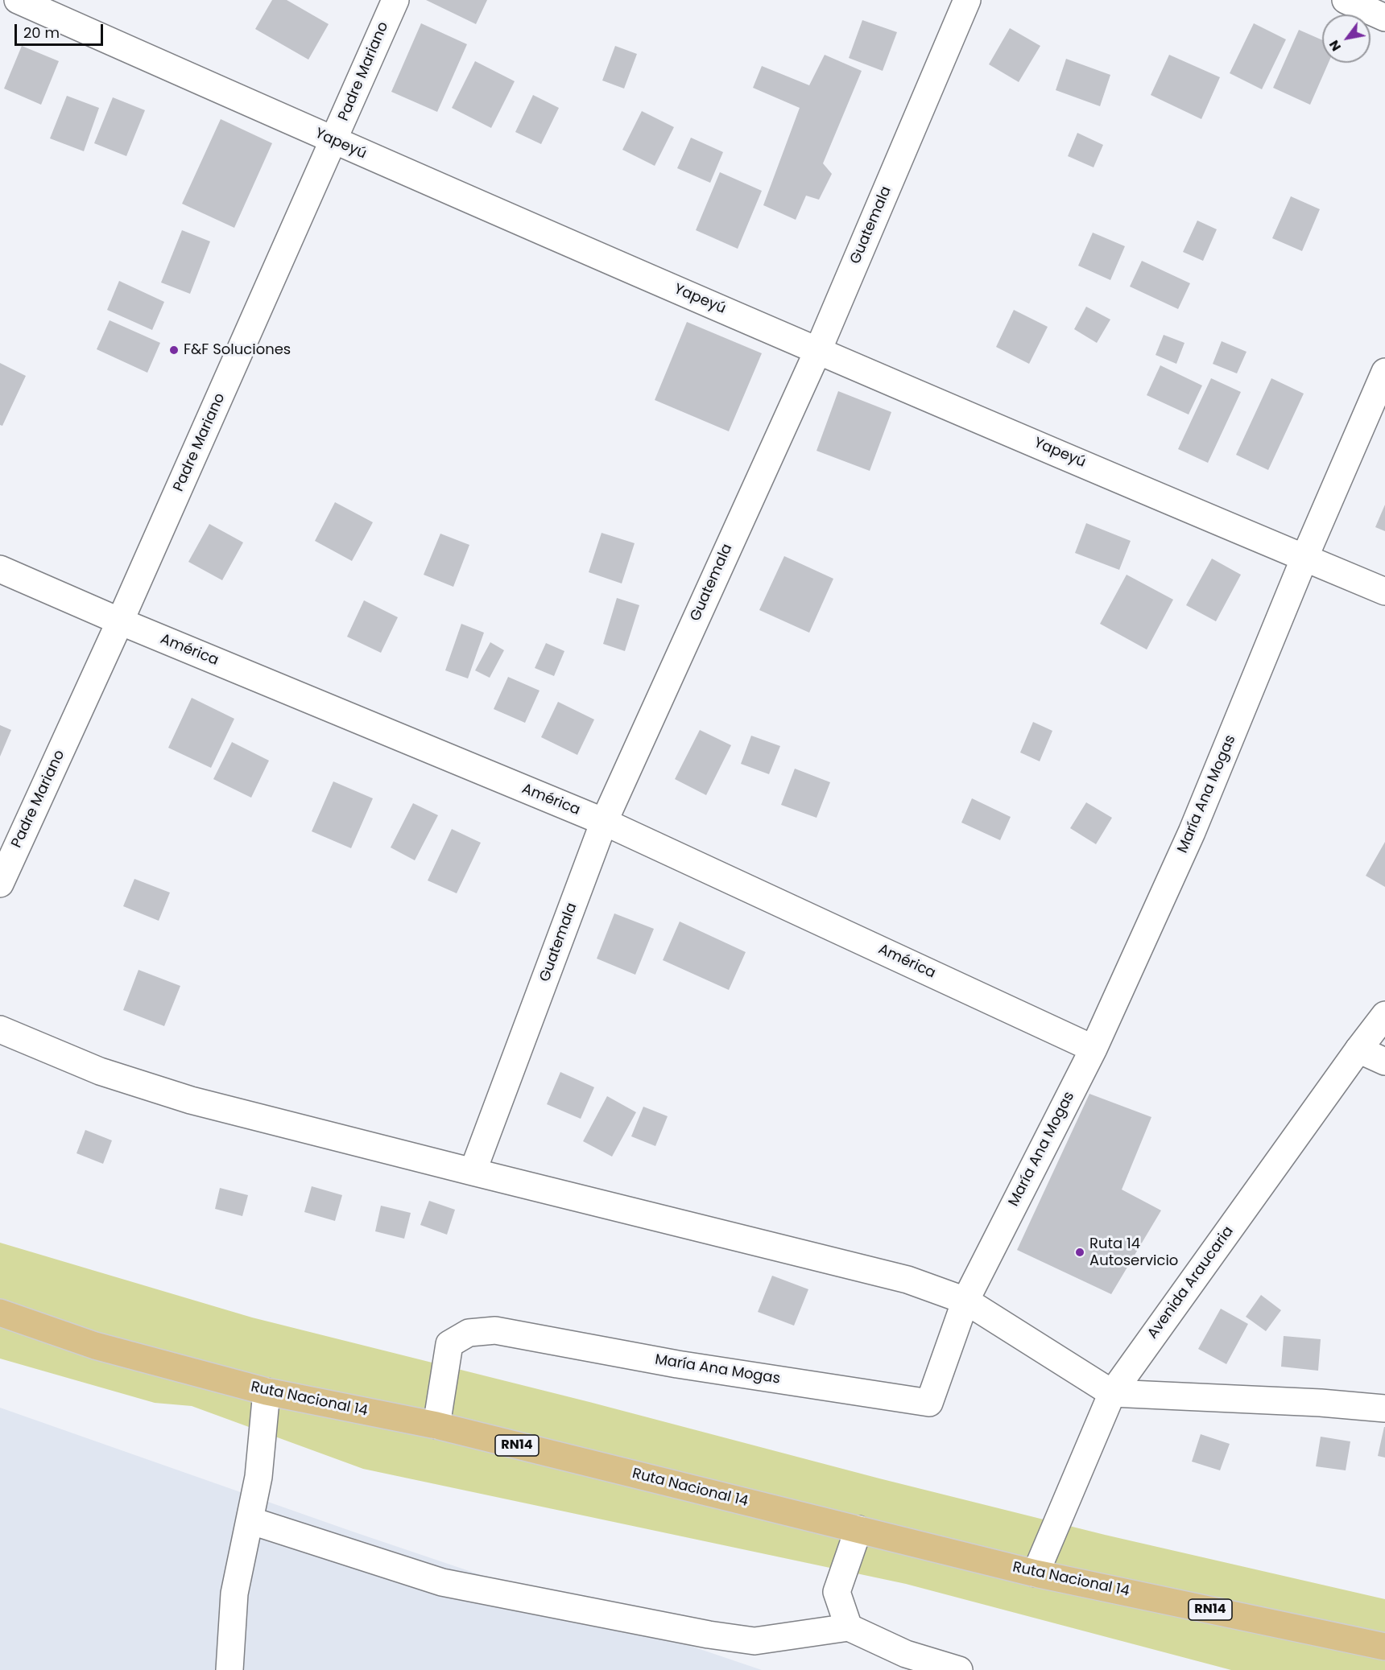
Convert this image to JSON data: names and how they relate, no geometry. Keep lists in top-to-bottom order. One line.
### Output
{"streets":{"highway":["Ruta Nacional 14","RN14"],"street":["Padre Mariano","Yapeyú","Guatemala","América","María Ana Mogas","Avenida Araucaria"]},"crossings":[["Padre Mariano","Yapeyú"],["Padre Mariano","América"],["Yapeyú","Guatemala"],["Yapeyú","María Ana Mogas"],["Guatemala","América"],["América","María Ana Mogas"],["María Ana Mogas","Ruta Nacional 14"],["Avenida Araucaria","Ruta Nacional 14"]],"places":["F&F Soluciones","Ruta 14 Autoservicio"],"scale_bar":"20 m","north":"bottom left"}
